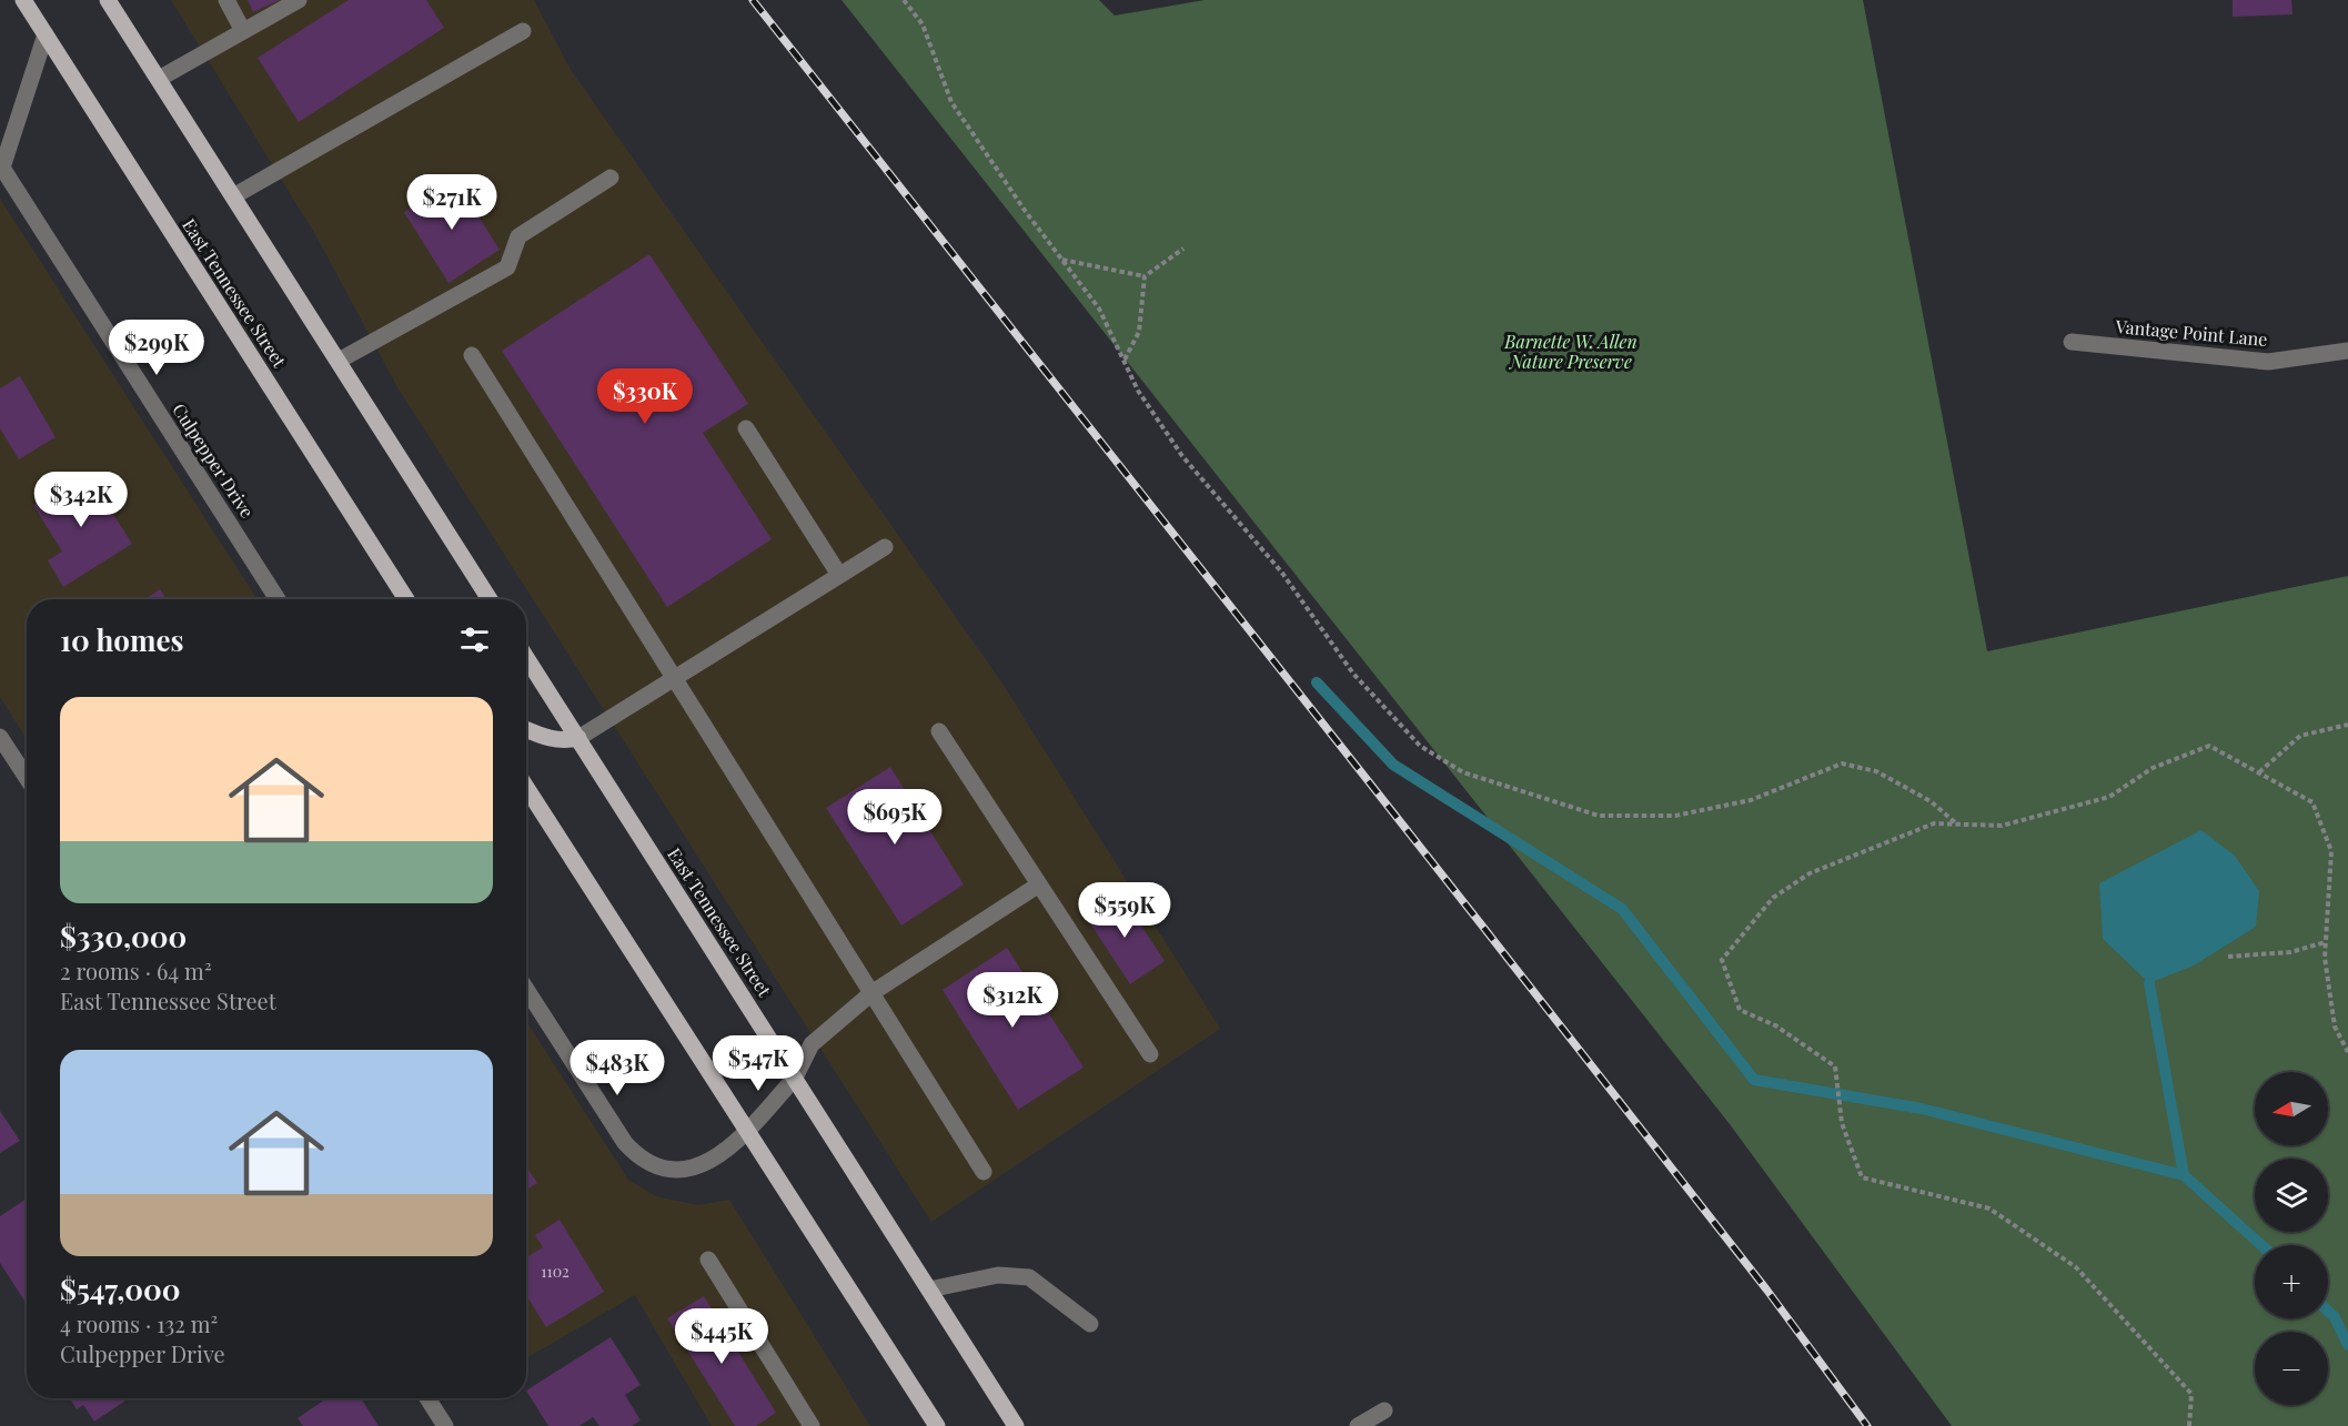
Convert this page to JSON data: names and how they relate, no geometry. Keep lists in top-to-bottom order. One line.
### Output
{"streets":{"main road":["East Tennessee Street"],"street":["Vantage Point Lane","Culpepper Drive"]},"crossings":[["East Tennessee Street","Culpepper Drive"]],"parks":["Barnette W. Allen Nature Preserve"],"house_numbers":["1102"],"north":"left","page":{"price":["$271K","$299K","$330K","$342K","$695K","$559K","$312K","$547K","$483K","$445K"],"heading":"10 homes","list":[{"name":"$330,000","note":"2 rooms · 64 m² · East Tennessee Street"},{"name":"$547,000","note":"4 rooms · 132 m² · Culpepper Drive"}],"map_buttons":["+","−"]}}
